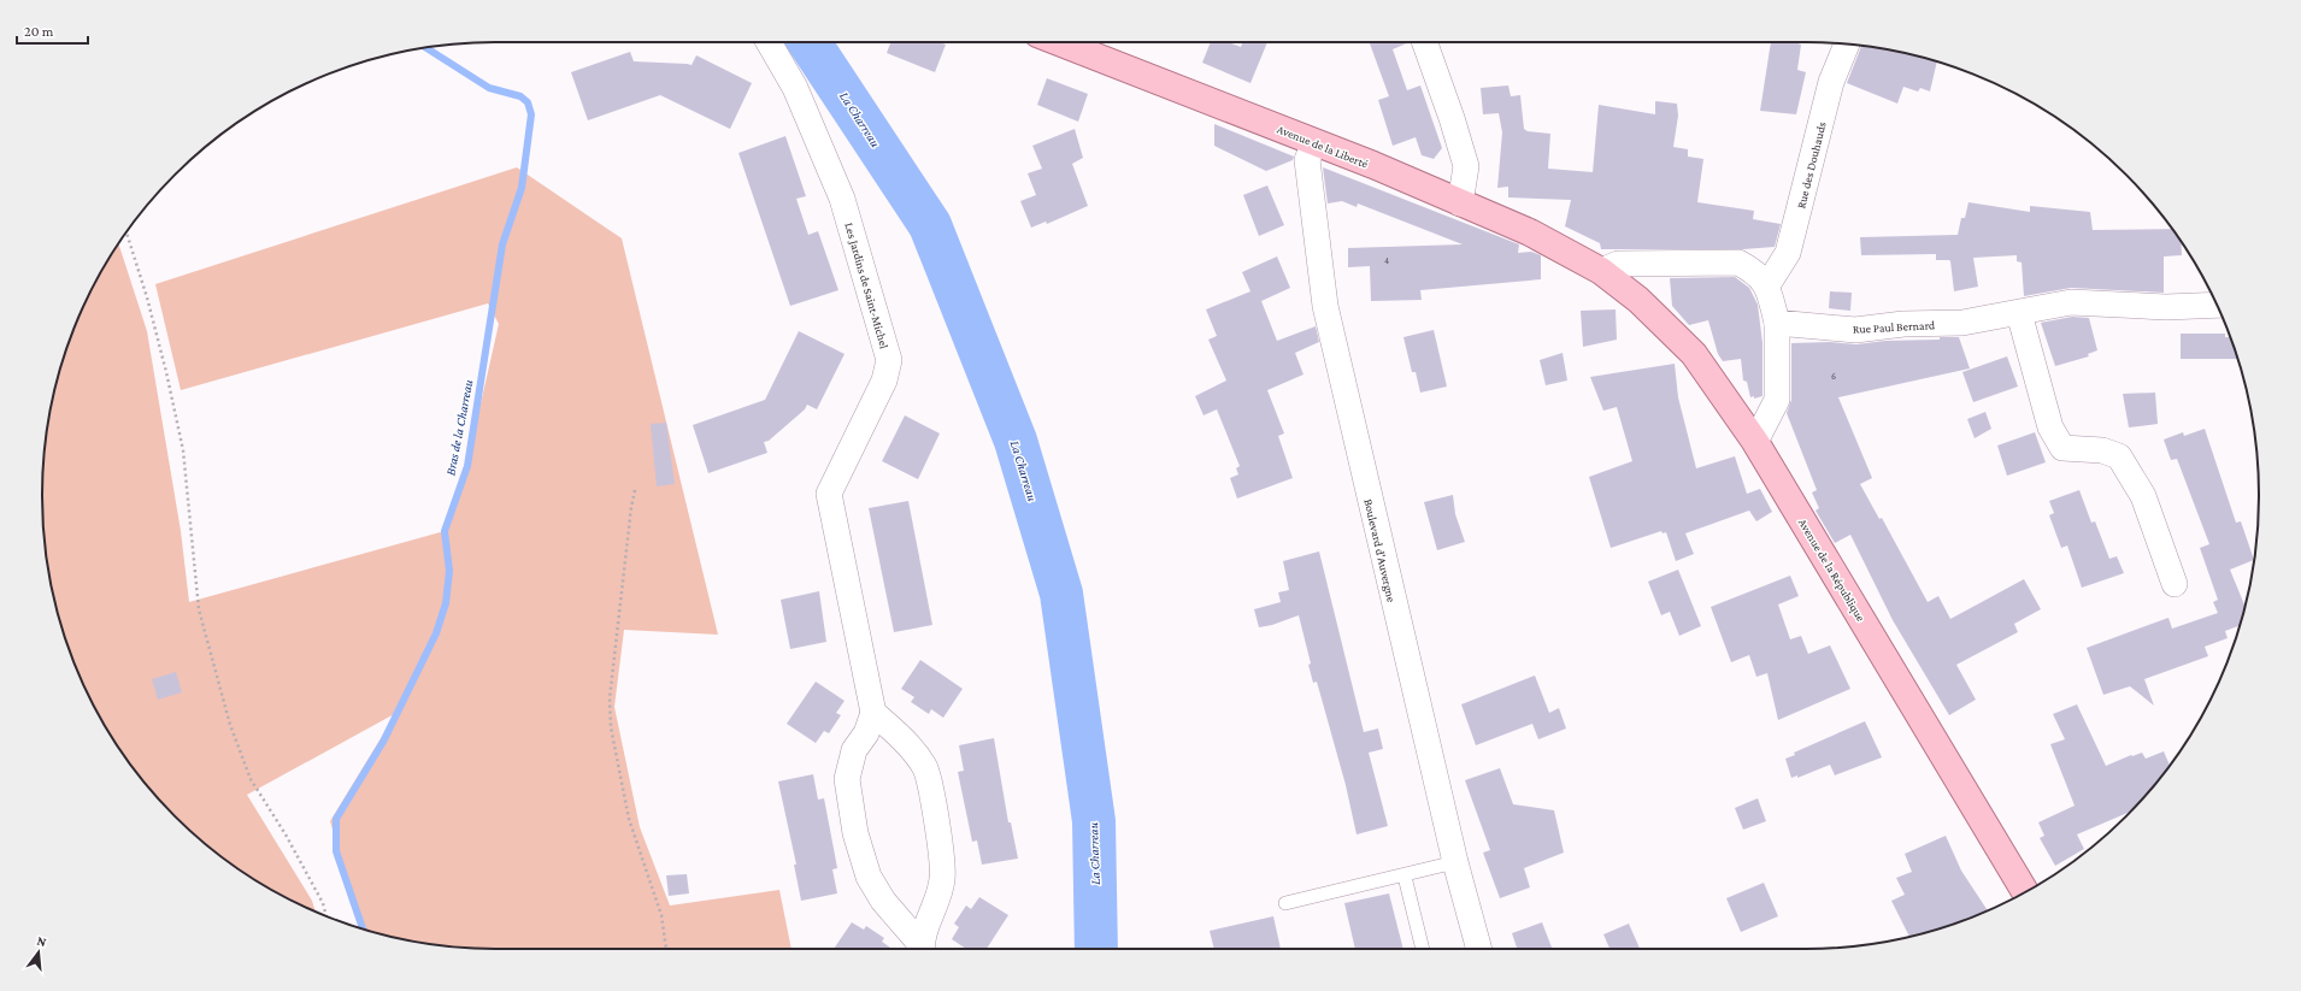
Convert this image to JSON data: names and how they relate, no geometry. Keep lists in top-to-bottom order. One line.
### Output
{"streets":{"main road":["Avenue de la Liberté","Avenue de la République"],"street":["Rue des Douhauds","Les Jardins de Saint-Michel","Rue Paul Bernard","Boulevard d'Auvergne"]},"crossings":[["Avenue de la Liberté","Boulevard d'Auvergne"],["Avenue de la Liberté","Avenue de la République"]],"water":["La Charreau","Bras de la Charreau"],"house_numbers":["4","6"],"scale_bar":"20 m","north":"top"}
